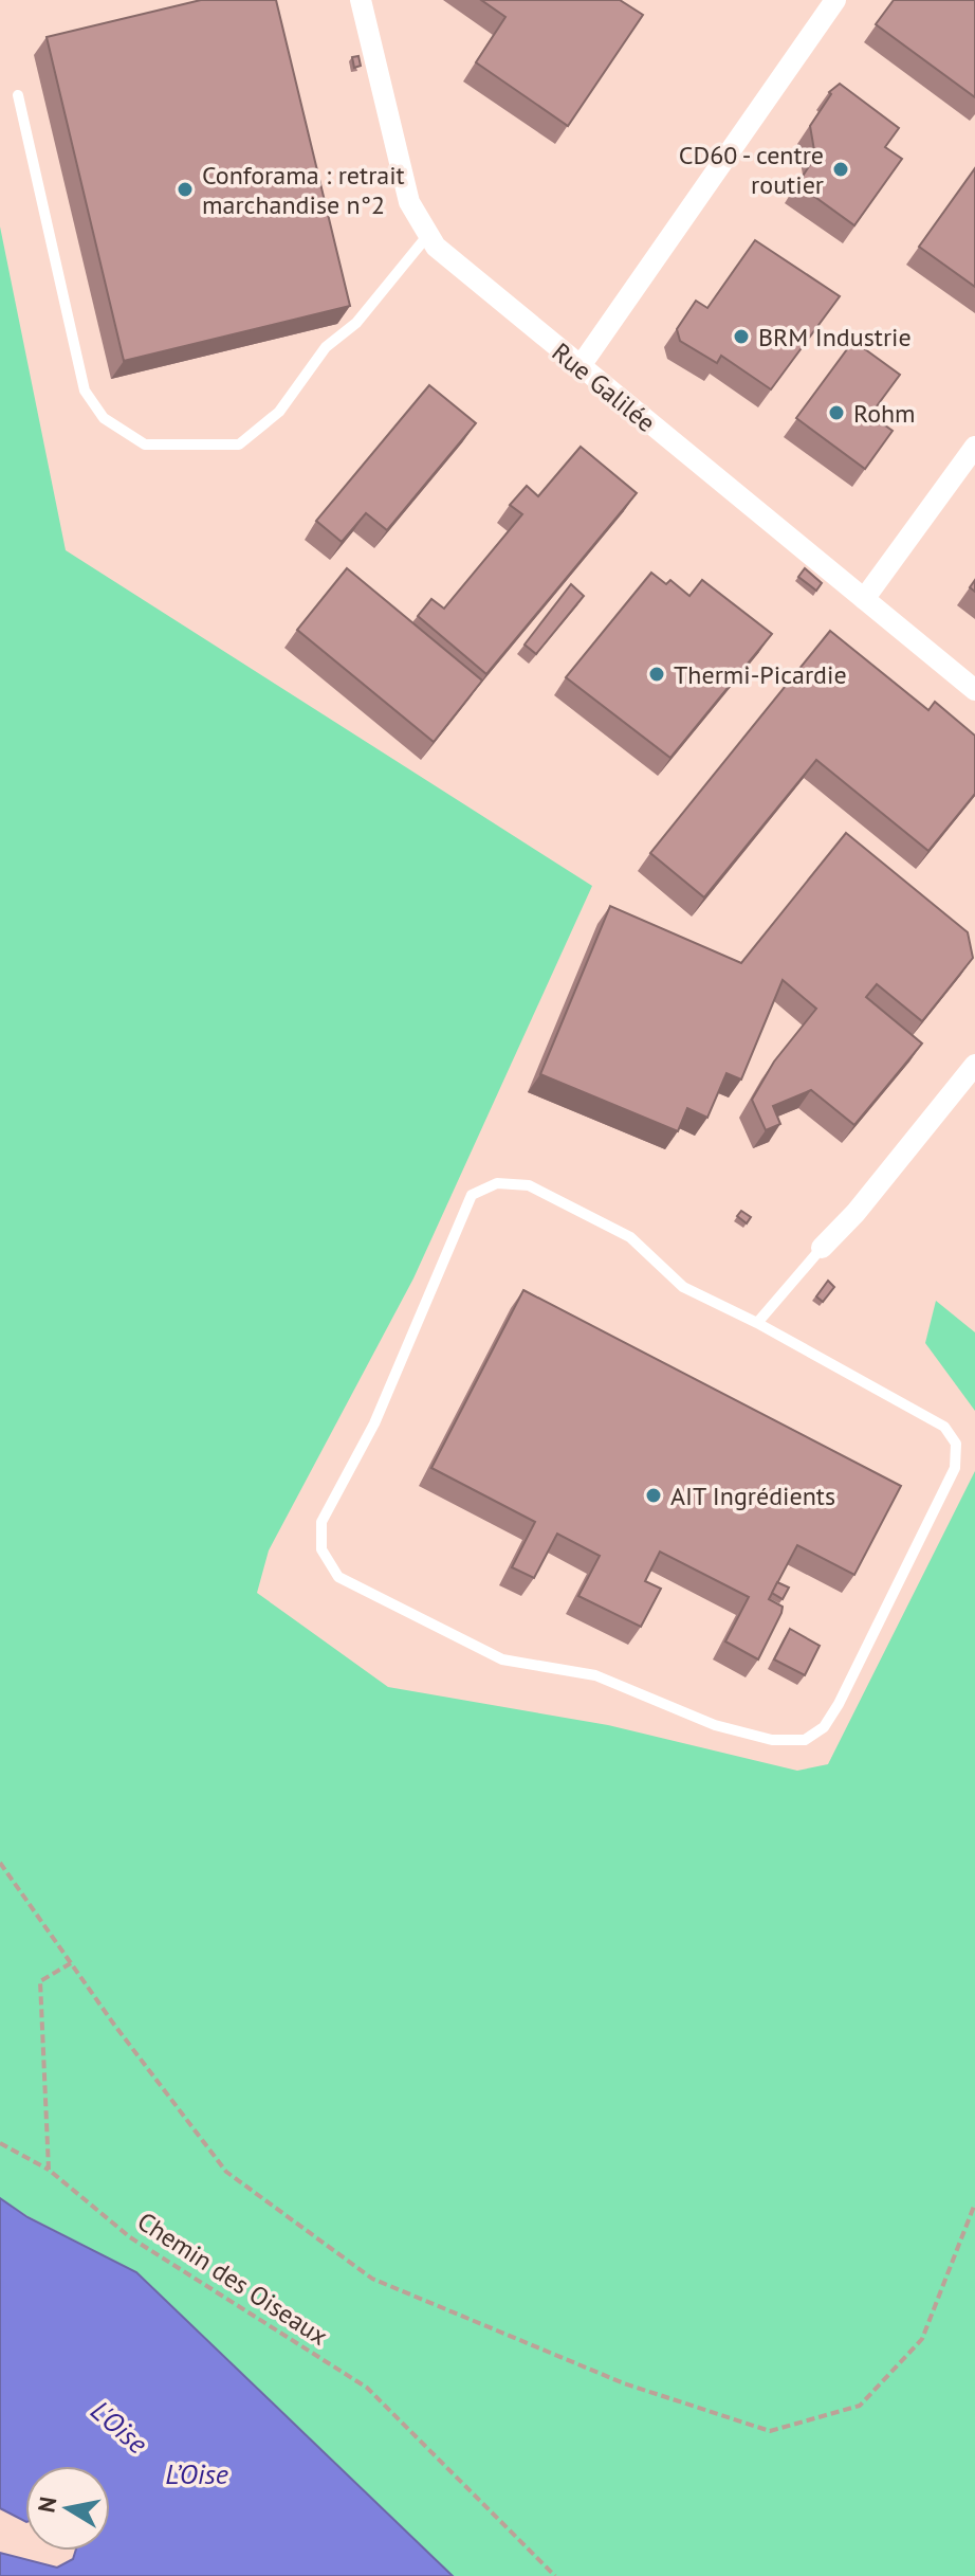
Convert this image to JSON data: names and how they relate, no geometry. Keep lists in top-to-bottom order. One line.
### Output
{"streets":{"street":["Rue Galilée"],"path":["Chemin des Oiseaux"]},"water":["L'Oise","L’Oise"],"places":["CD60 - centre routier","Conforama : retrait marchandise n°2","BRM Industrie","Rohm","Thermi-Picardie","AIT Ingrédients"],"north":"left"}
